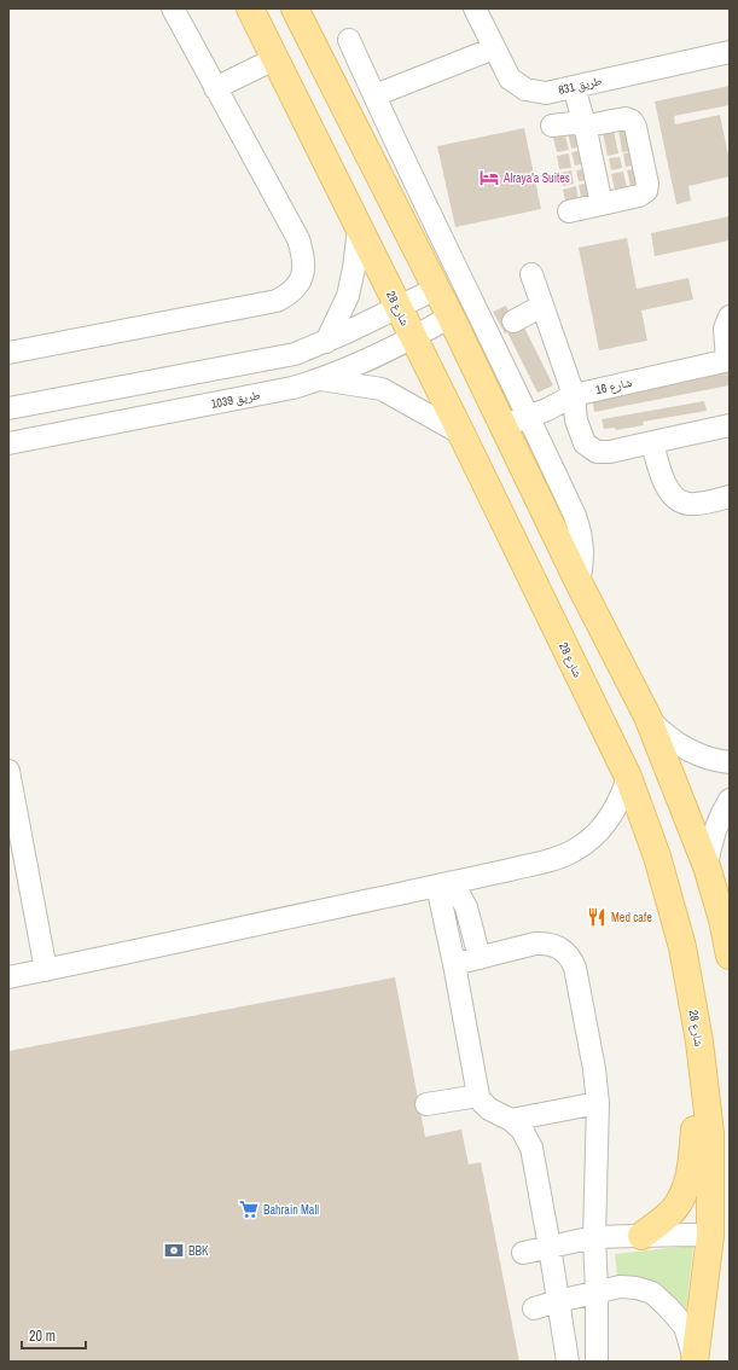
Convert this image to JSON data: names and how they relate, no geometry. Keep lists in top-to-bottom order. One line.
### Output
{"streets":{"main road":["شارع 28"],"street":["طريق 831","شارع 16","طريق 1039"]},"crossings":[["شارع 28","طريق 1039"]],"places":{"hotel":["Alraya'a Suites"],"restaurant":["Med cafe"],"supermarket":["Bahrain Mall"],"bank":["BBK"]},"scale_bar":"20 m"}
